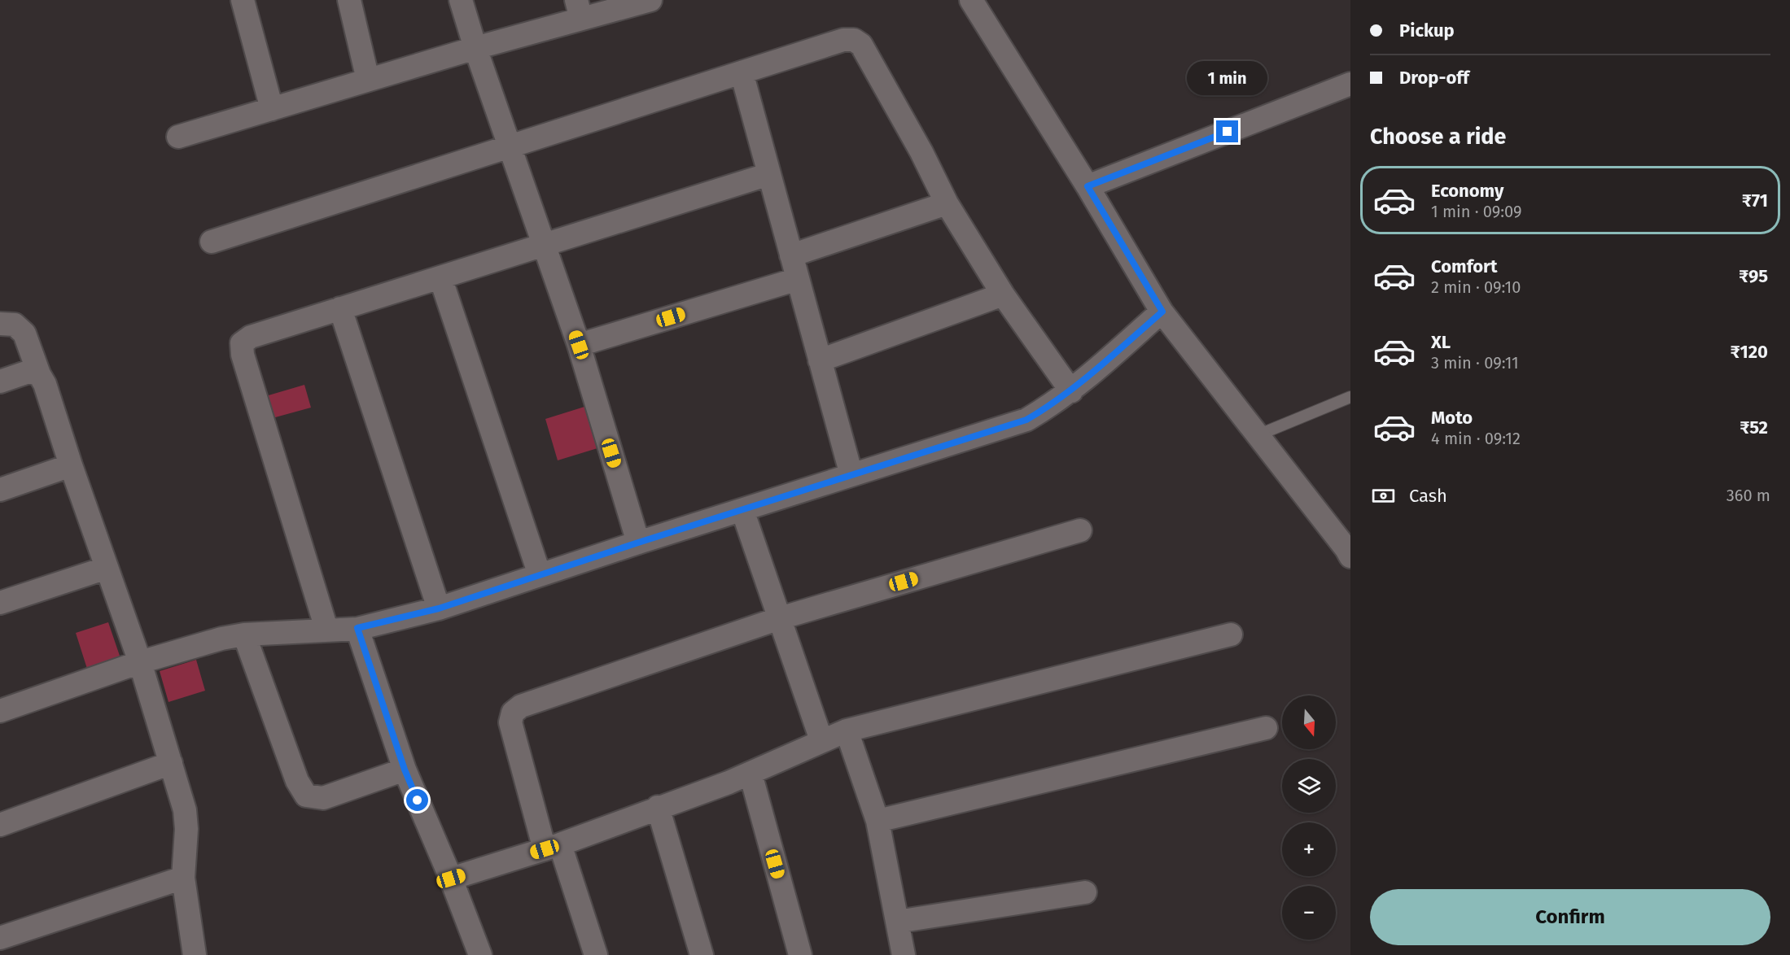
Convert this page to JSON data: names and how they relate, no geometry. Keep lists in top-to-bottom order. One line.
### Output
{"north":"bottom","page":{"banner":["Pickup","Drop-off"],"bubble":"1 min","heading":"Choose a ride","list":[{"name":"Economy","note":"1 min · 09:09","value":"₹71"},{"name":"Comfort","note":"2 min · 09:10","value":"₹95"},{"name":"XL","note":"3 min · 09:11","value":"₹120"},{"name":"Moto","note":"4 min · 09:12","value":"₹52"}],"pay":["Cash","360 m"],"map_buttons":["+","−"],"buttons":"Confirm"}}
